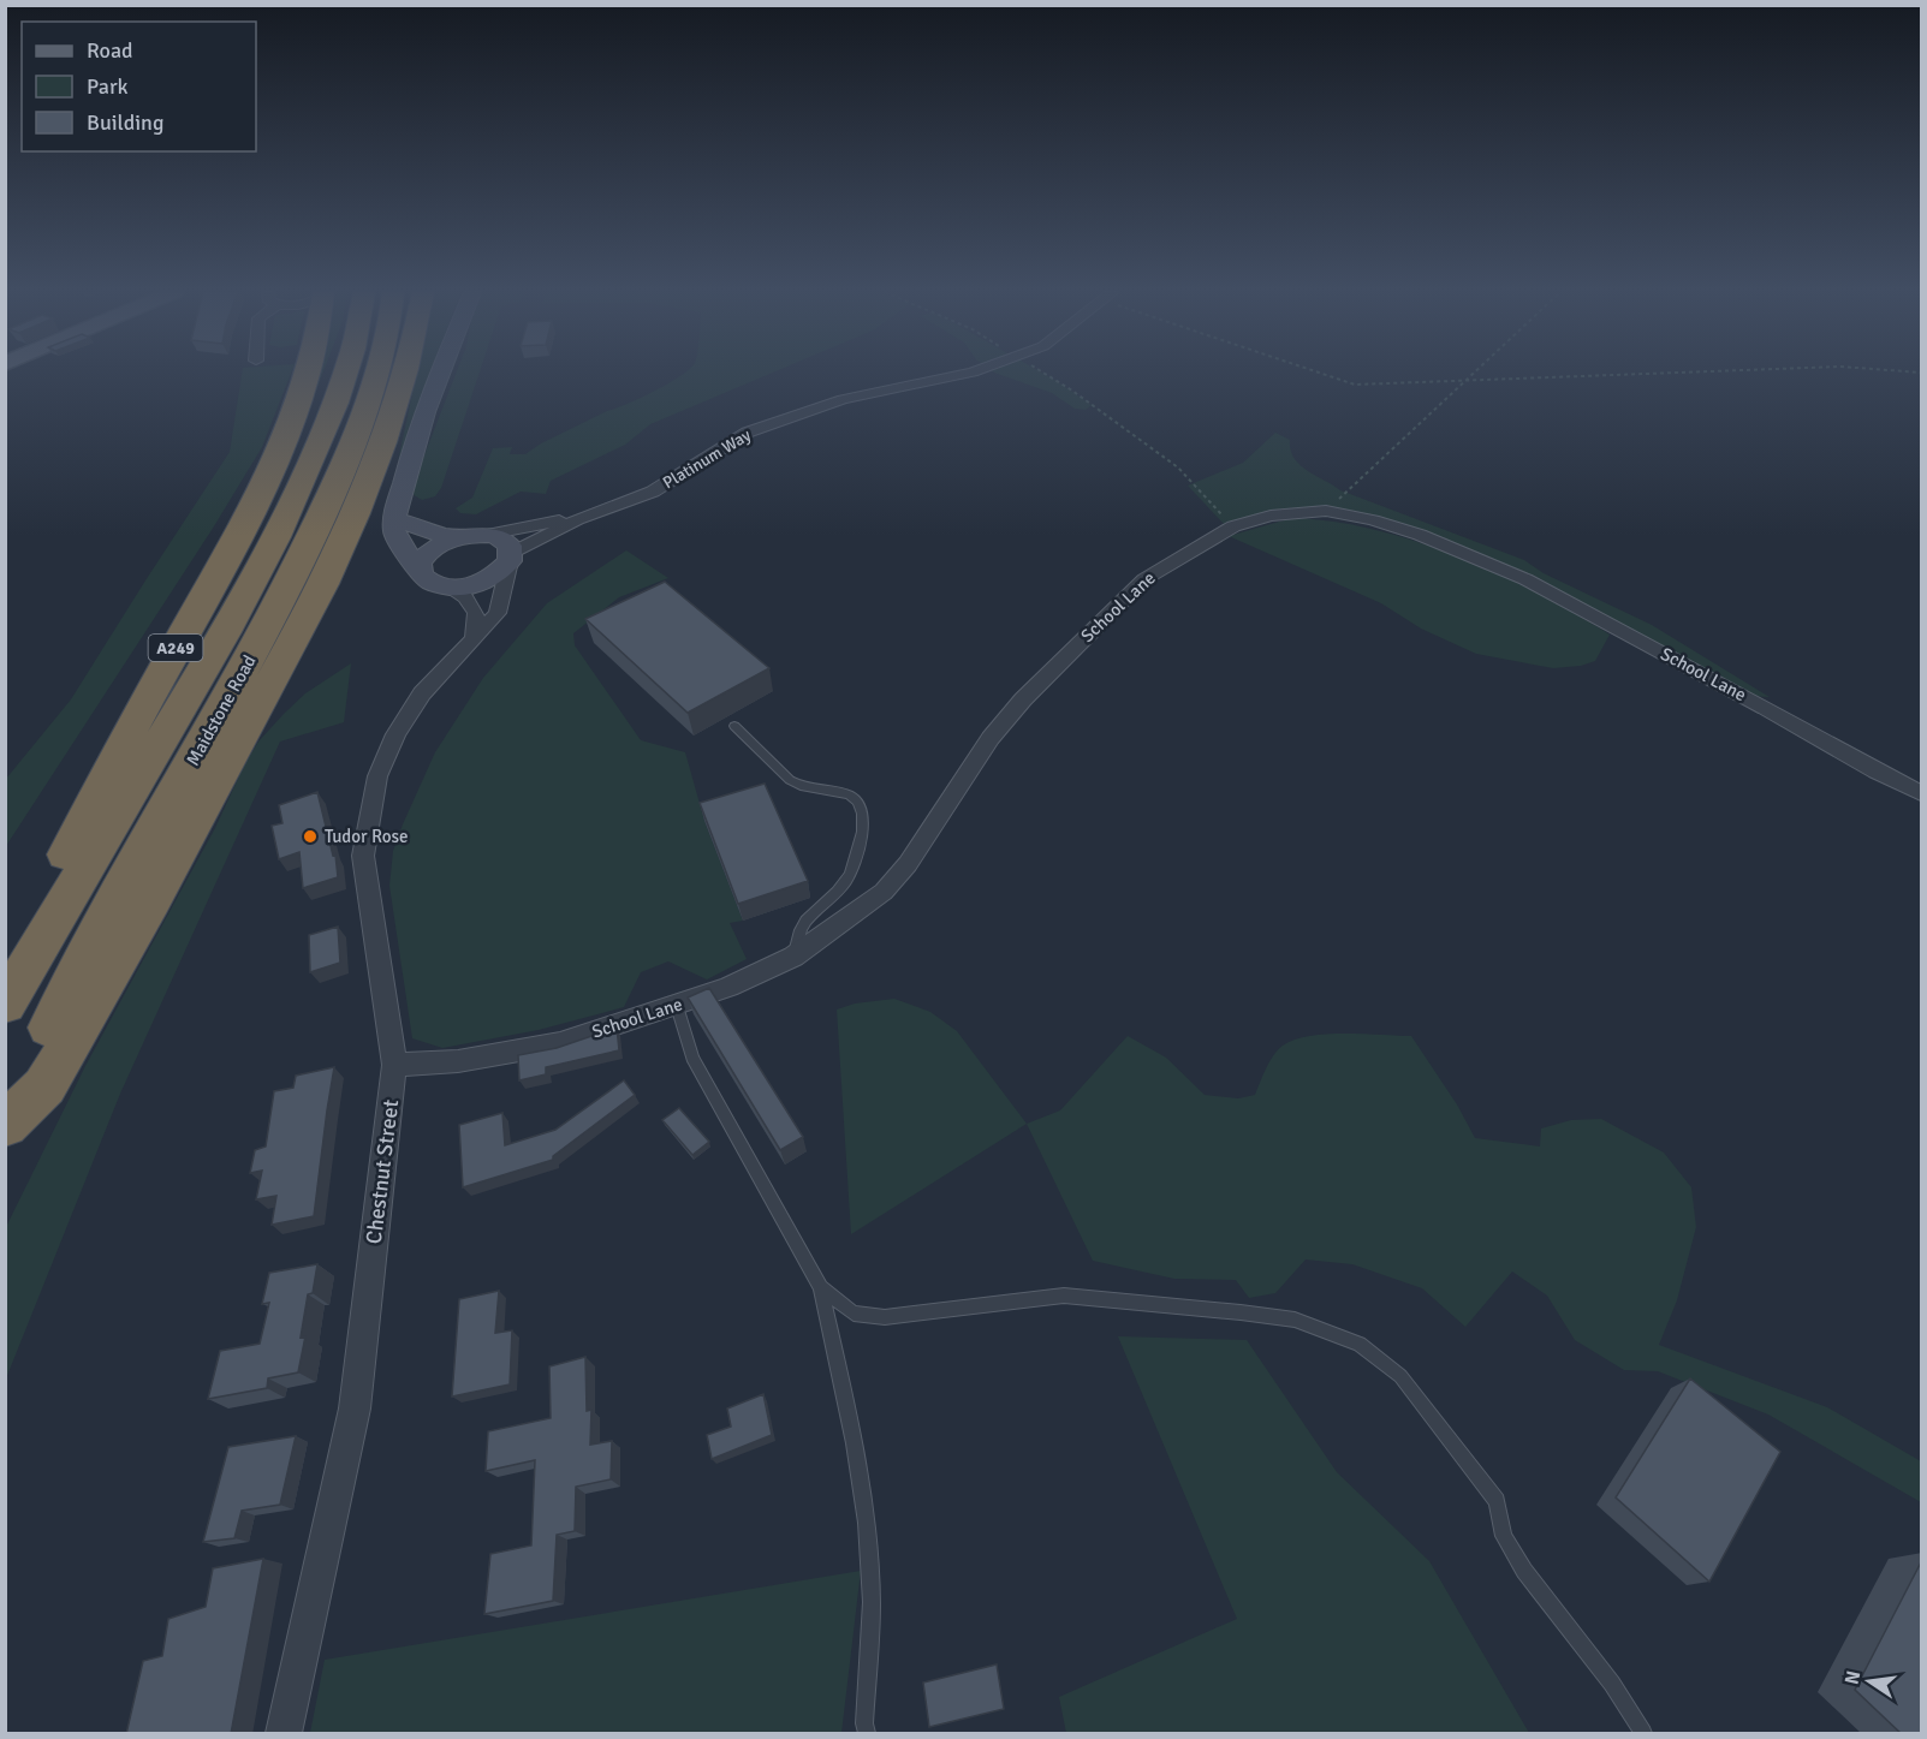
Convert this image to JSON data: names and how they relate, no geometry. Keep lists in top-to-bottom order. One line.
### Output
{"streets":{"highway":["A249","Maidstone Road"],"street":["Platinum Way","School Lane","Chestnut Street"]},"crossings":[["Platinum Way","Chestnut Street"],["School Lane","Chestnut Street"]],"places":["Tudor Rose"],"legend":["Road","Park","Building"],"north":"left"}
